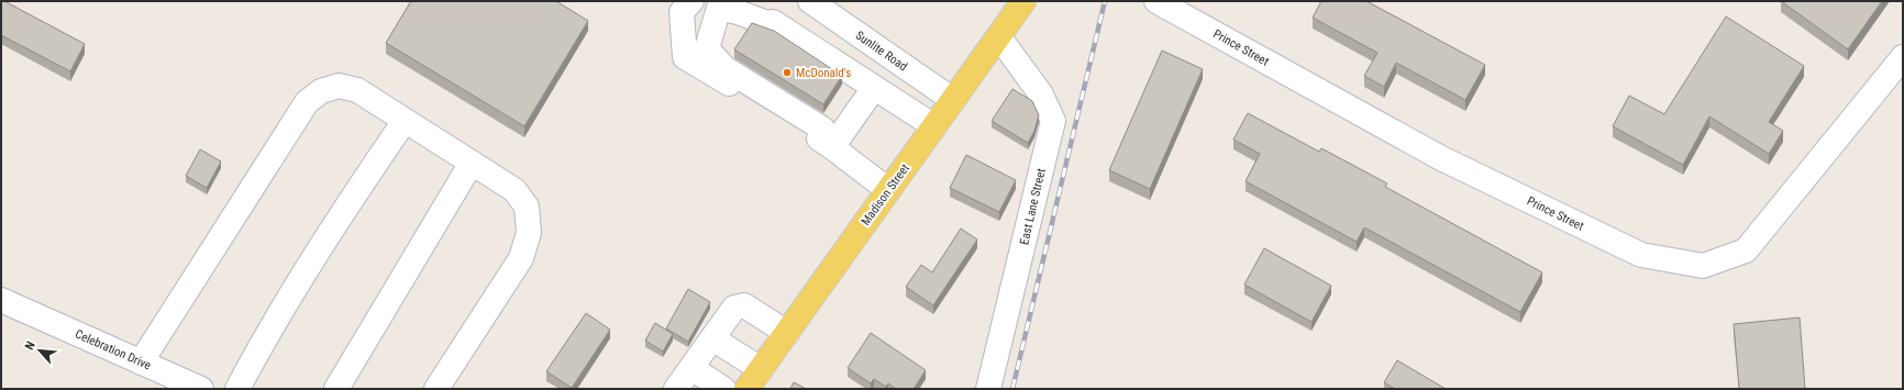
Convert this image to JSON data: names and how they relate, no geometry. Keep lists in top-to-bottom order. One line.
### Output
{"streets":{"main road":["Madison Street"],"street":["Prince Street","Sunlite Road","East Lane Street","Celebration Drive"]},"crossings":[["Sunlite Road","Madison Street"],["Madison Street","East Lane Street"]],"places":["McDonald's"],"north":"top left"}
